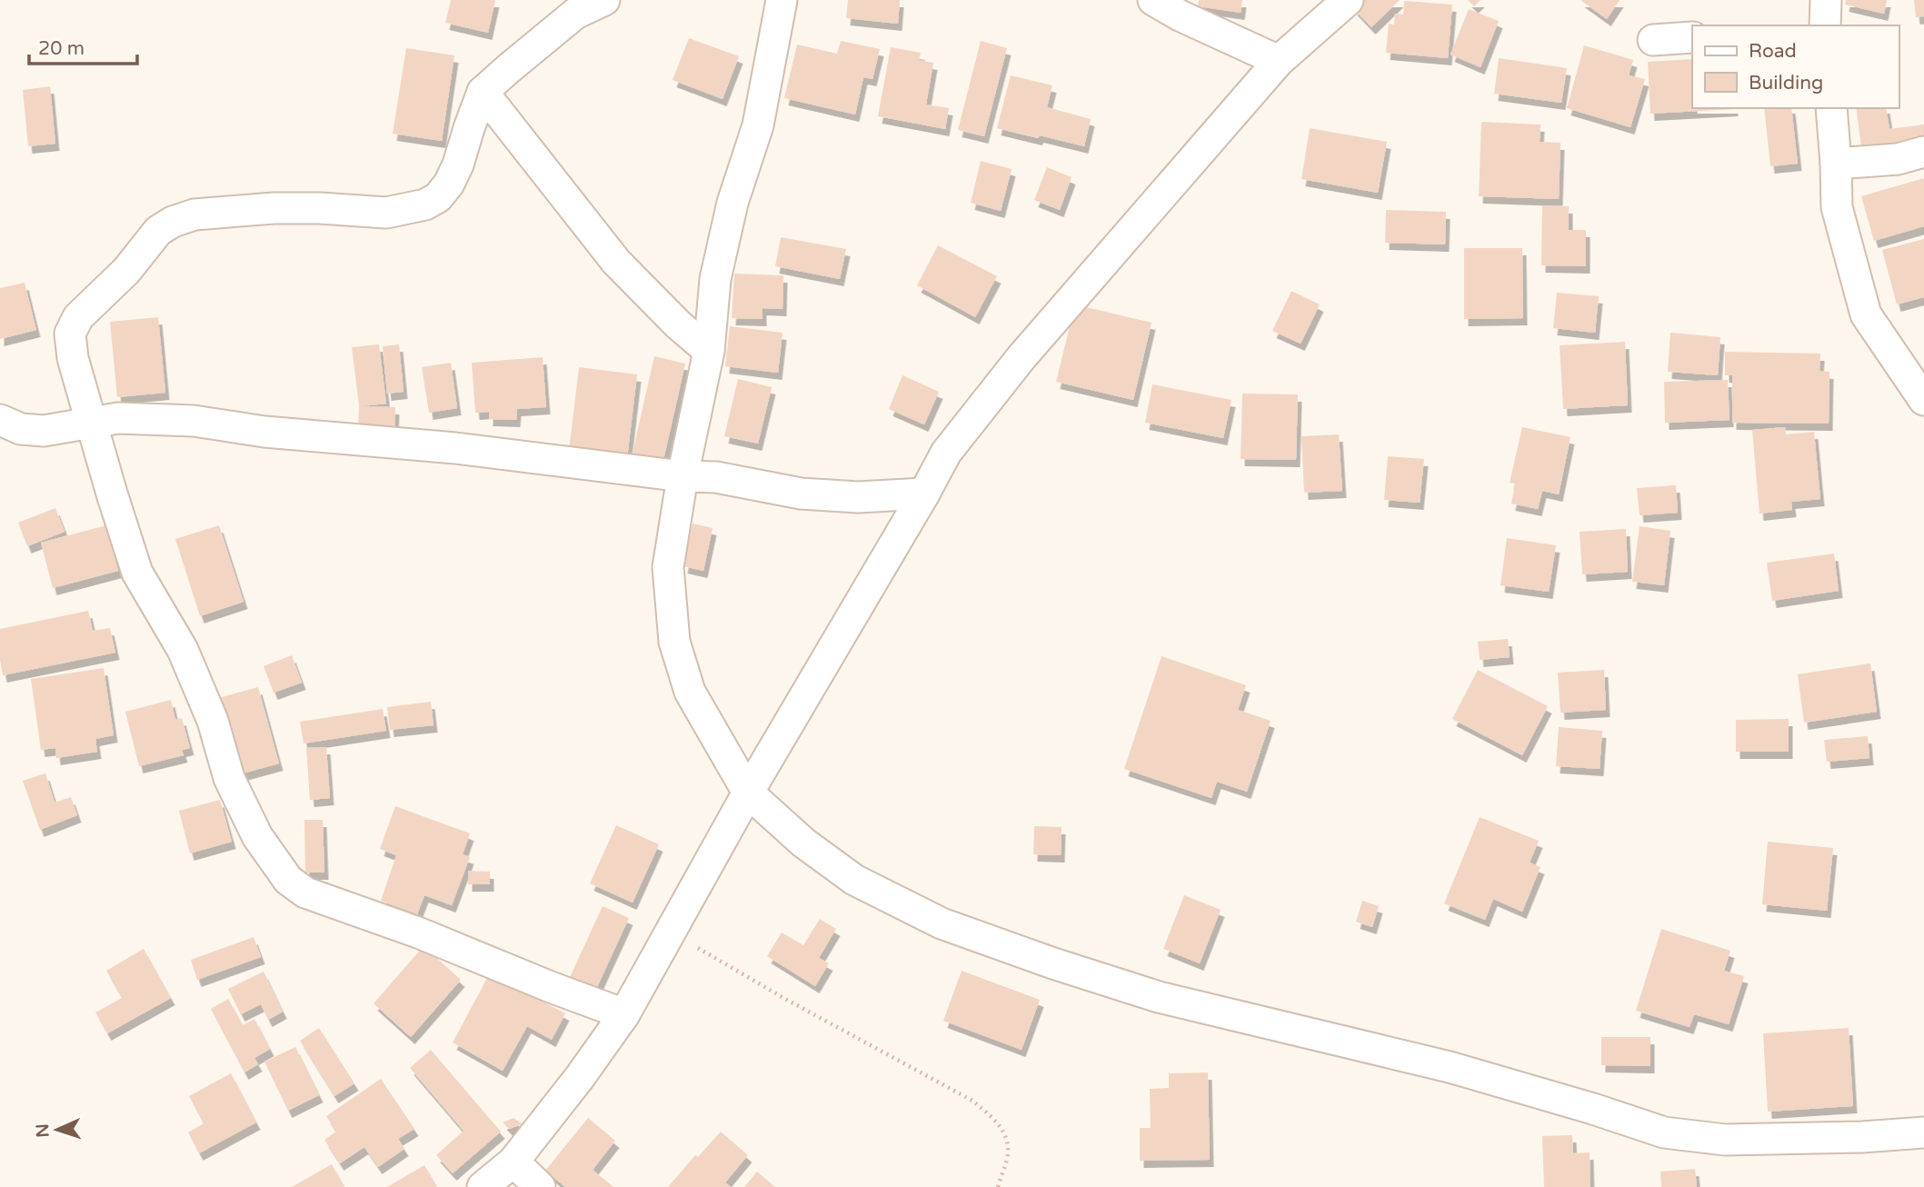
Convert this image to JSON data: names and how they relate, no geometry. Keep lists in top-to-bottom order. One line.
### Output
{"legend":["Road","Building"],"scale_bar":"20 m","north":"left"}
